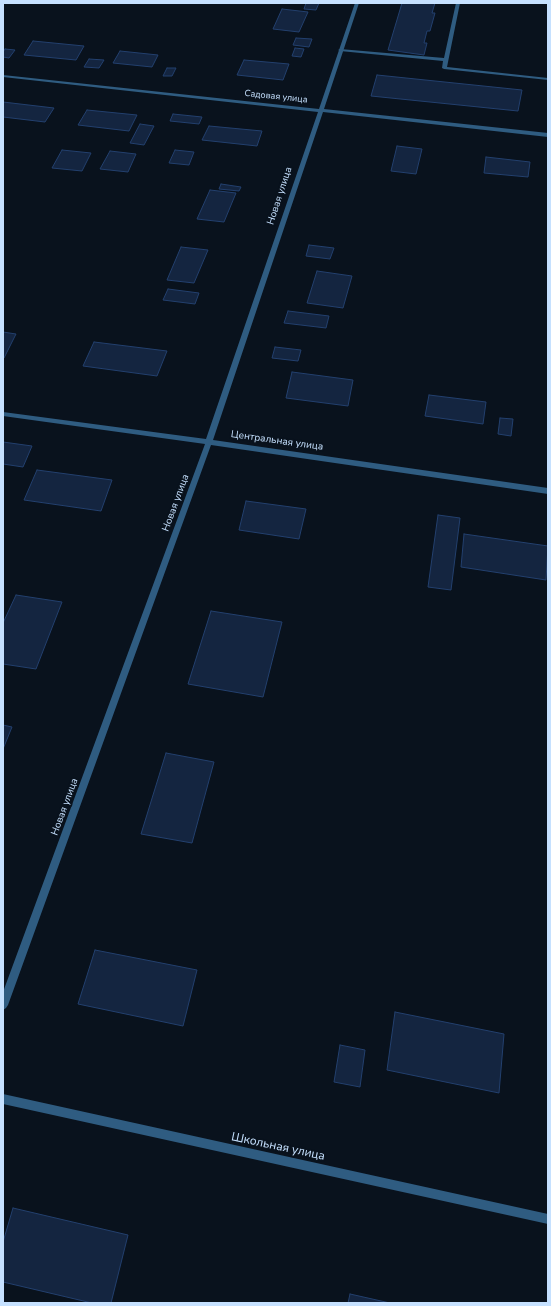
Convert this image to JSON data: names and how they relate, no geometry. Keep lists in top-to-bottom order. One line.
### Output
{"streets":{"street":["Садовая улица","Новая улица","Центральная улица","Школьная улица"]},"crossings":[["Садовая улица","Новая улица"],["Новая улица","Центральная улица"]]}
